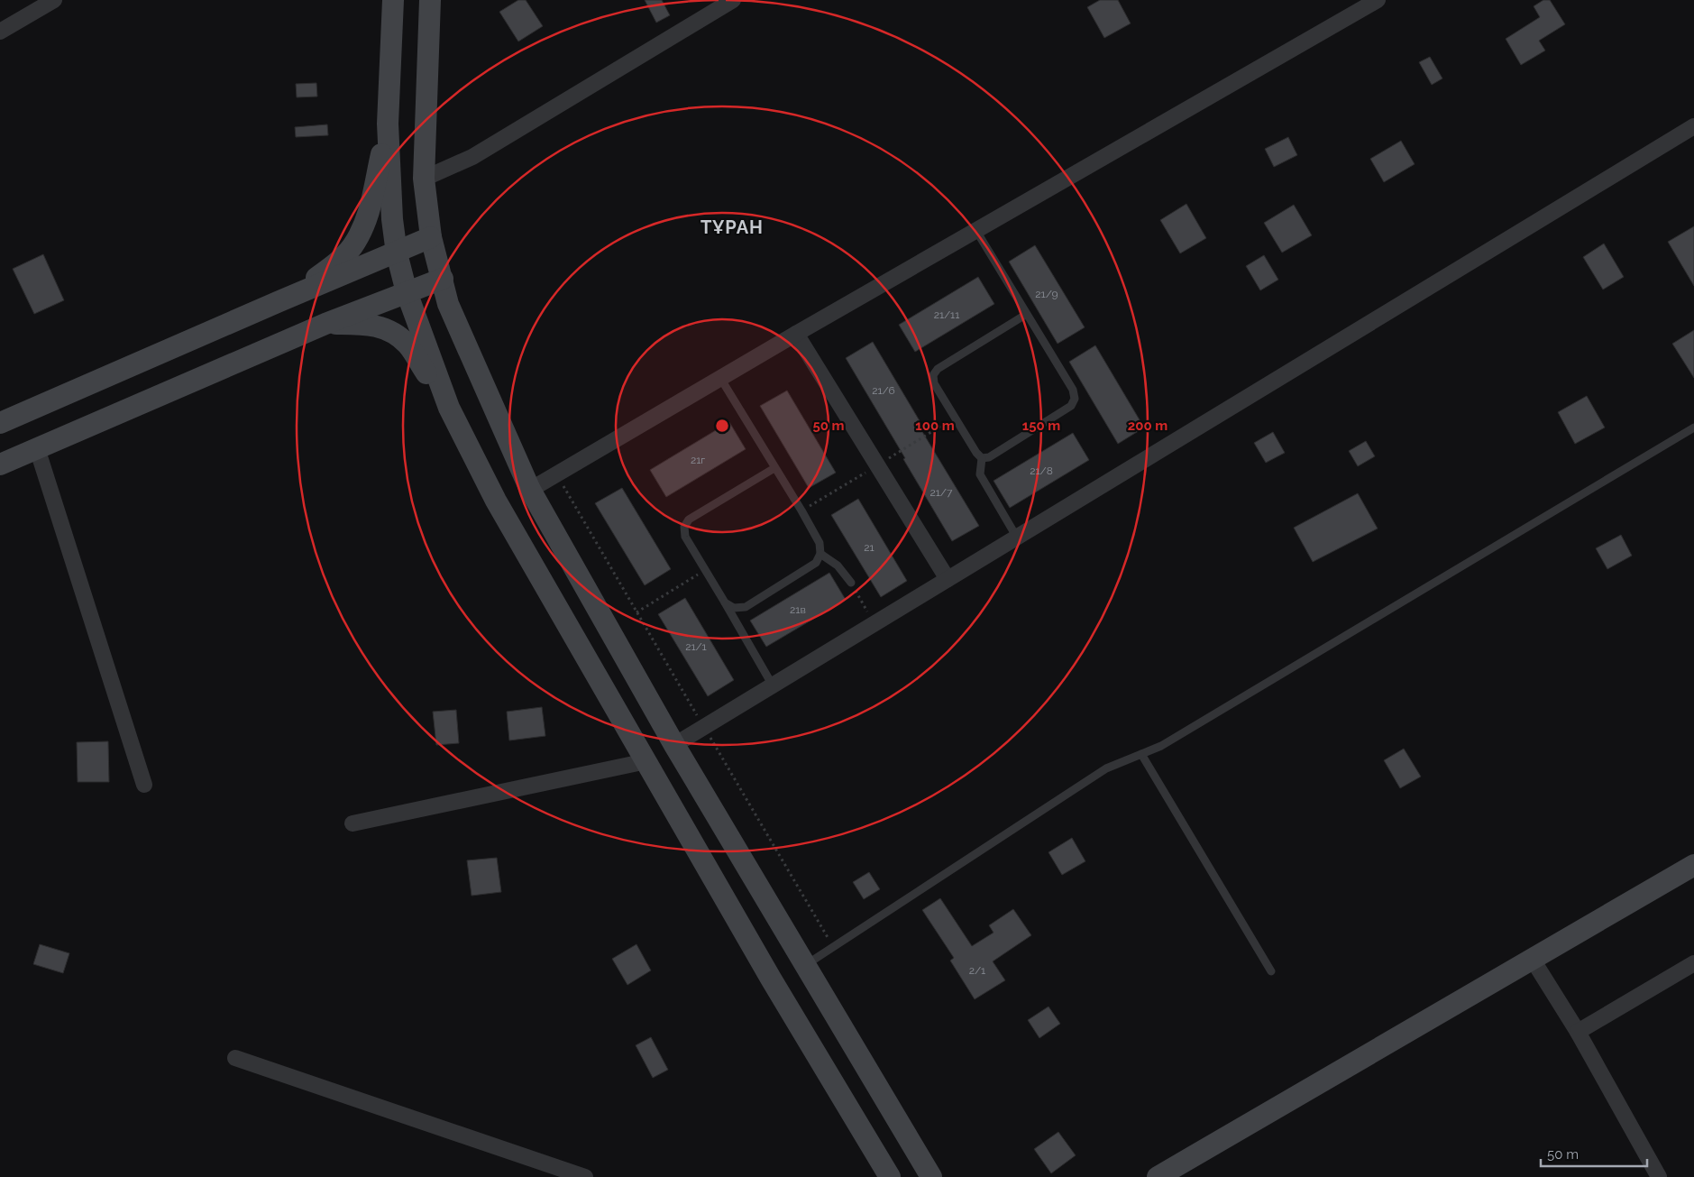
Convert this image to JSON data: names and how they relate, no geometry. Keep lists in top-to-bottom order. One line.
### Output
{"districts":["ТҰРАН"],"house_numbers":["21/9","21/11","21/6","21г","21/8","21/7","21","21в","21/1","2/1"],"scale_bar":"50 m","rings":["50 m","100 m","150 m","200 m"]}
